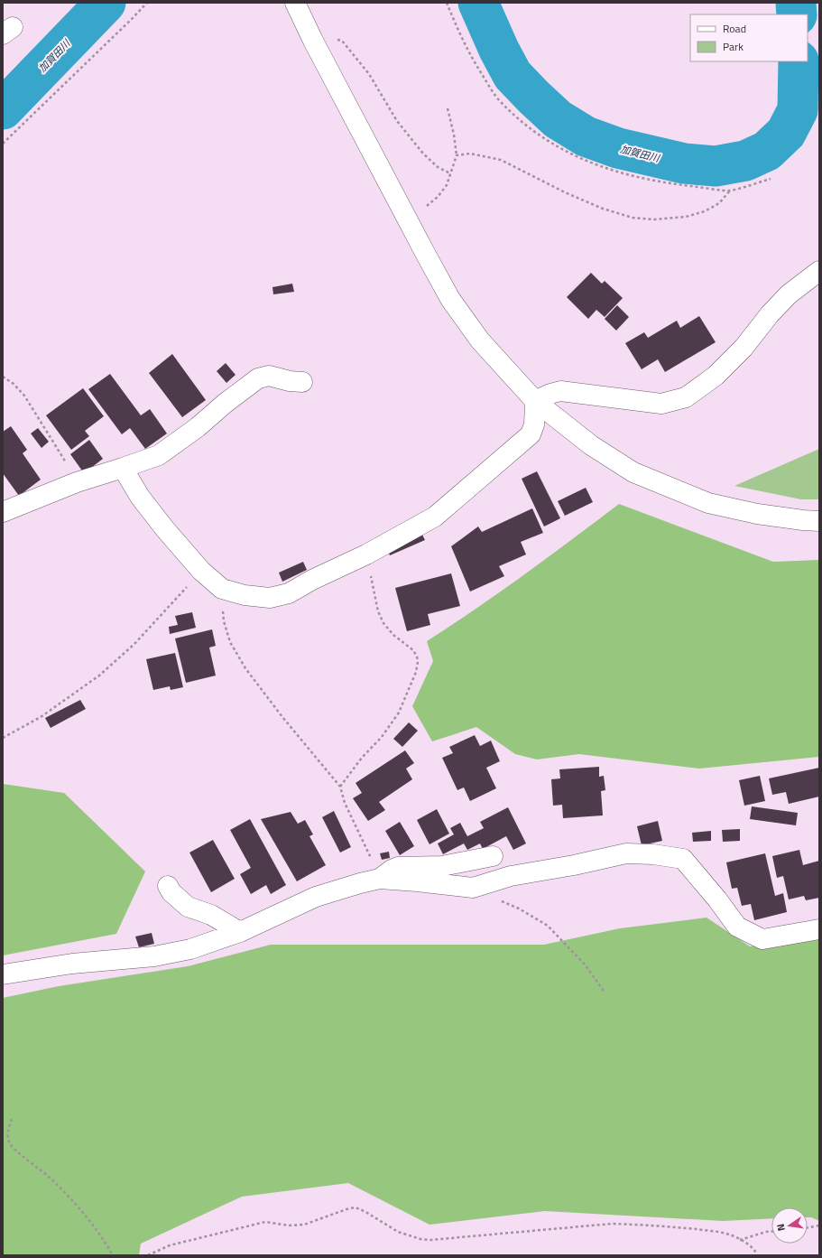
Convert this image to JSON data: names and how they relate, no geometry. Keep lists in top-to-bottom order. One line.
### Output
{"water":["加賀田川"],"legend":["Road","Park"],"north":"left"}
